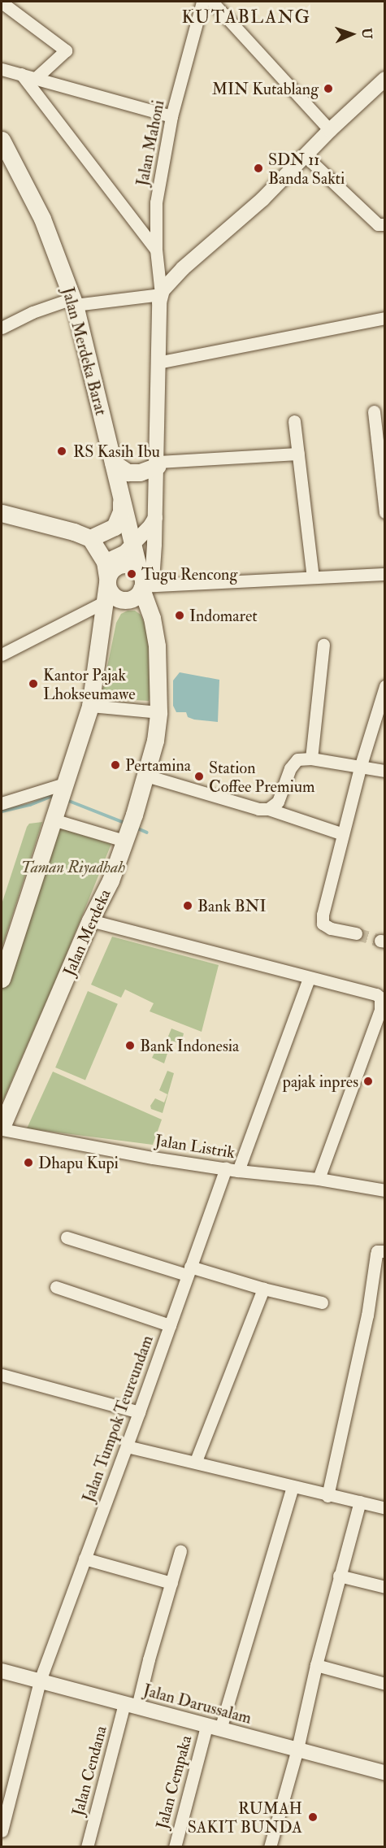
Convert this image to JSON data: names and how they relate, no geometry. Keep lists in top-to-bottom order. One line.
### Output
{"streets":{"main road":["Jalan Merdeka Barat","Jalan Merdeka"],"street":["Jalan Mahoni","Jalan Listrik","Jalan Tumpok Teureundam","Jalan Darussalam","Jalan Cendana","Jalan Cempaka"]},"crossings":[["Jalan Merdeka Barat","Jalan Merdeka"],["Jalan Merdeka","Jalan Listrik"],["Jalan Listrik","Jalan Tumpok Teureundam"],["Jalan Tumpok Teureundam","Jalan Darussalam"],["Jalan Darussalam","Jalan Cendana"],["Jalan Darussalam","Jalan Cempaka"]],"districts":["KUTABLANG"],"parks":["Taman Riyadhah"],"places":["MIN Kutablang","SDN 11 Banda Sakti","RS Kasih Ibu","Tugu Rencong","Indomaret","Kantor Pajak Lhokseumawe","Pertamina","Station Coffee Premium","Bank BNI","Bank Indonesia","pajak inpres","Dhapu Kupi","RUMAH SAKIT BUNDA"],"north":"right"}
